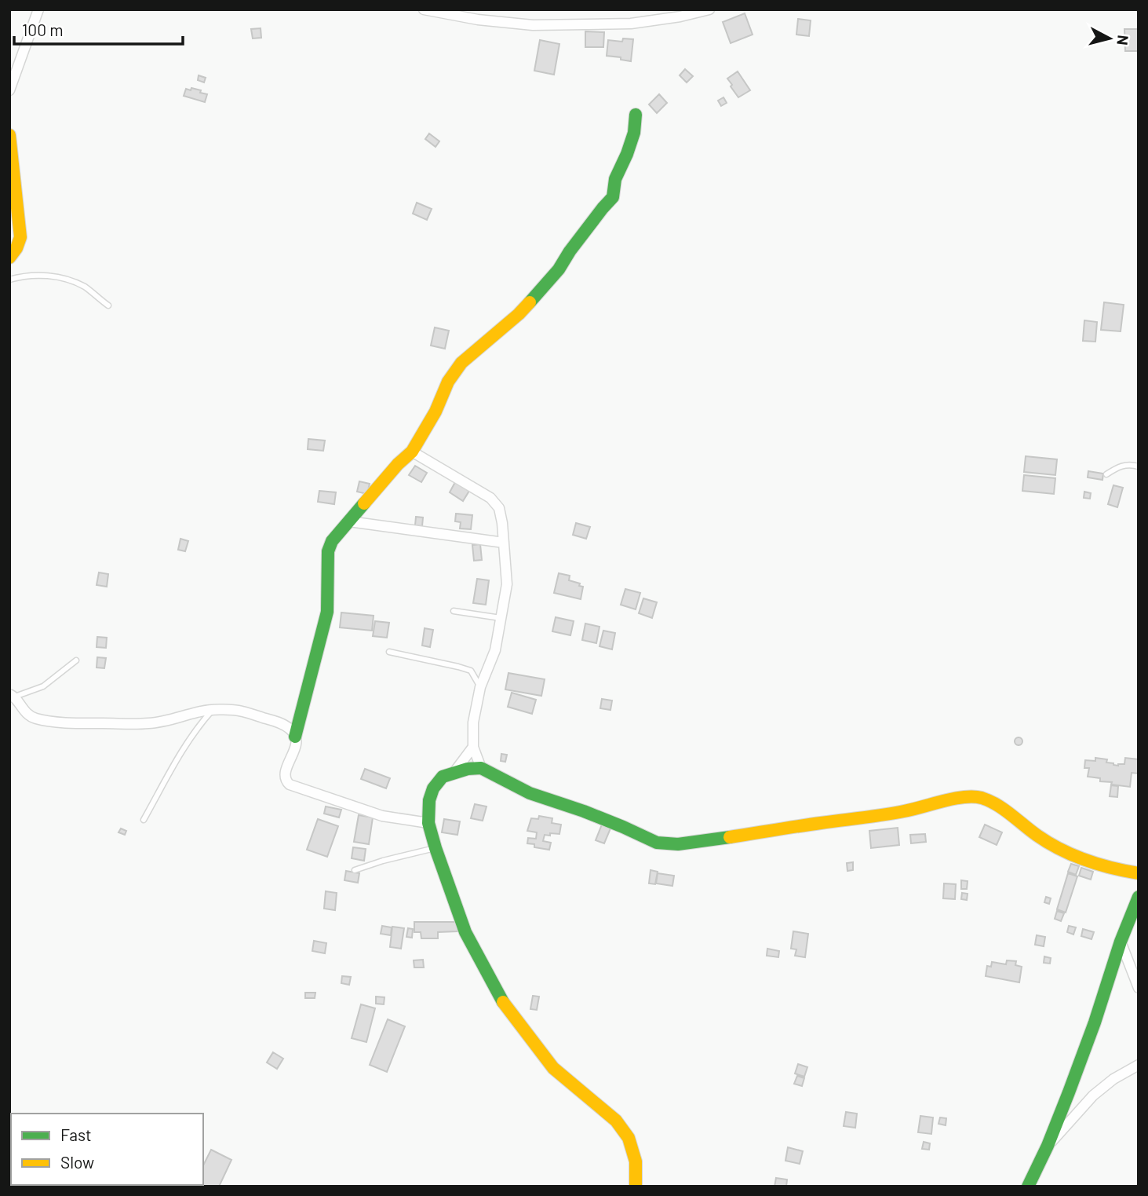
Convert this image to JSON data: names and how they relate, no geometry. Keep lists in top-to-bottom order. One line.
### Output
{"legend":["Fast","Slow"],"scale_bar":"100 m","north":"right"}
